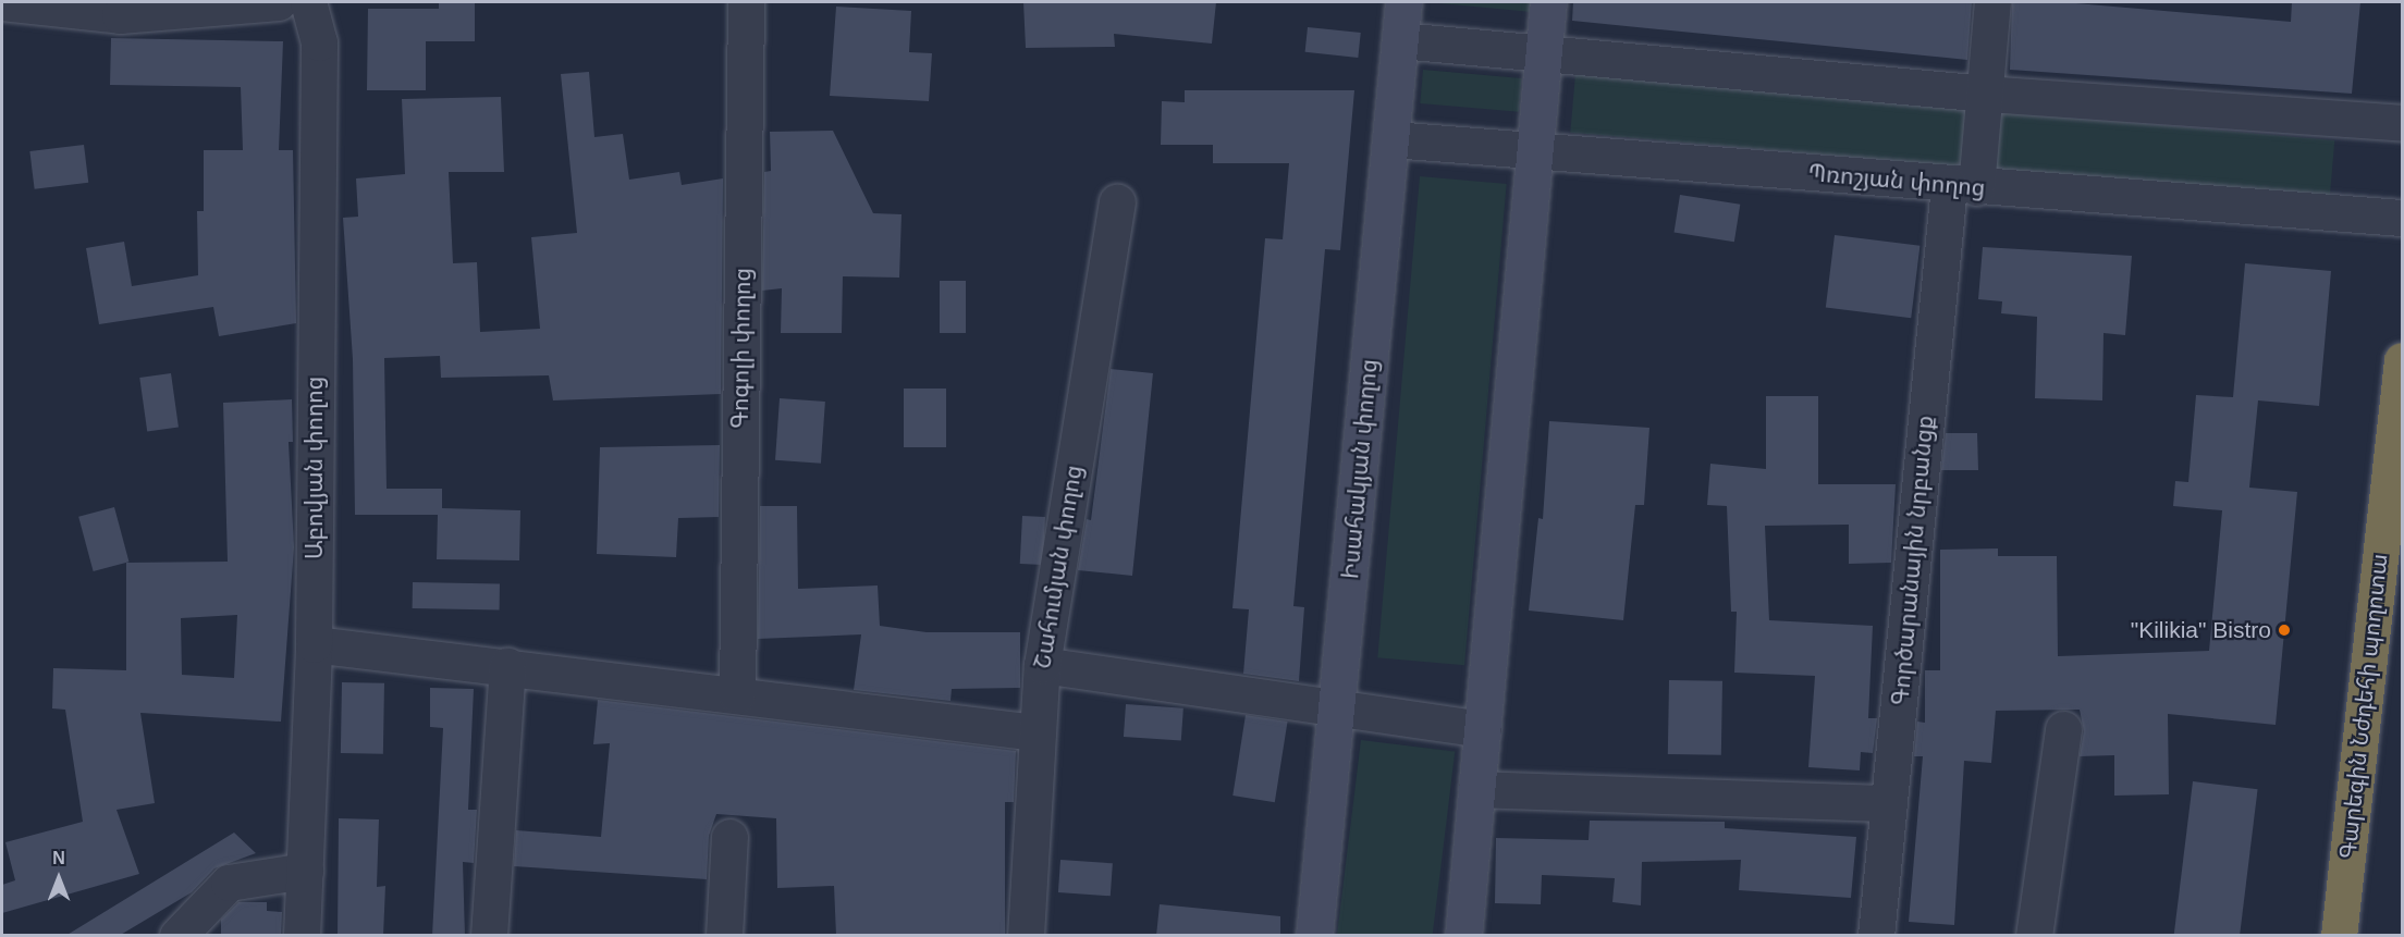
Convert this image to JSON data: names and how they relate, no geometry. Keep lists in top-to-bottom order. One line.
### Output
{"streets":{"highway":["Գարեգին Նժդեհի պողոտա"],"street":["Պռոշյան փողոց","Գոգոլի փողոց","Աբովյան փողոց","Իսահակյան փողոց","Գործարանային նրբանցք","Շահումյան փողոց"]},"crossings":[["Պռոշյան փողոց","Իսահակյան փողոց"],["Պռոշյան փողոց","Գործարանային նրբանցք"]],"places":["\"Kilikia\" Bistro"],"north":"top"}
